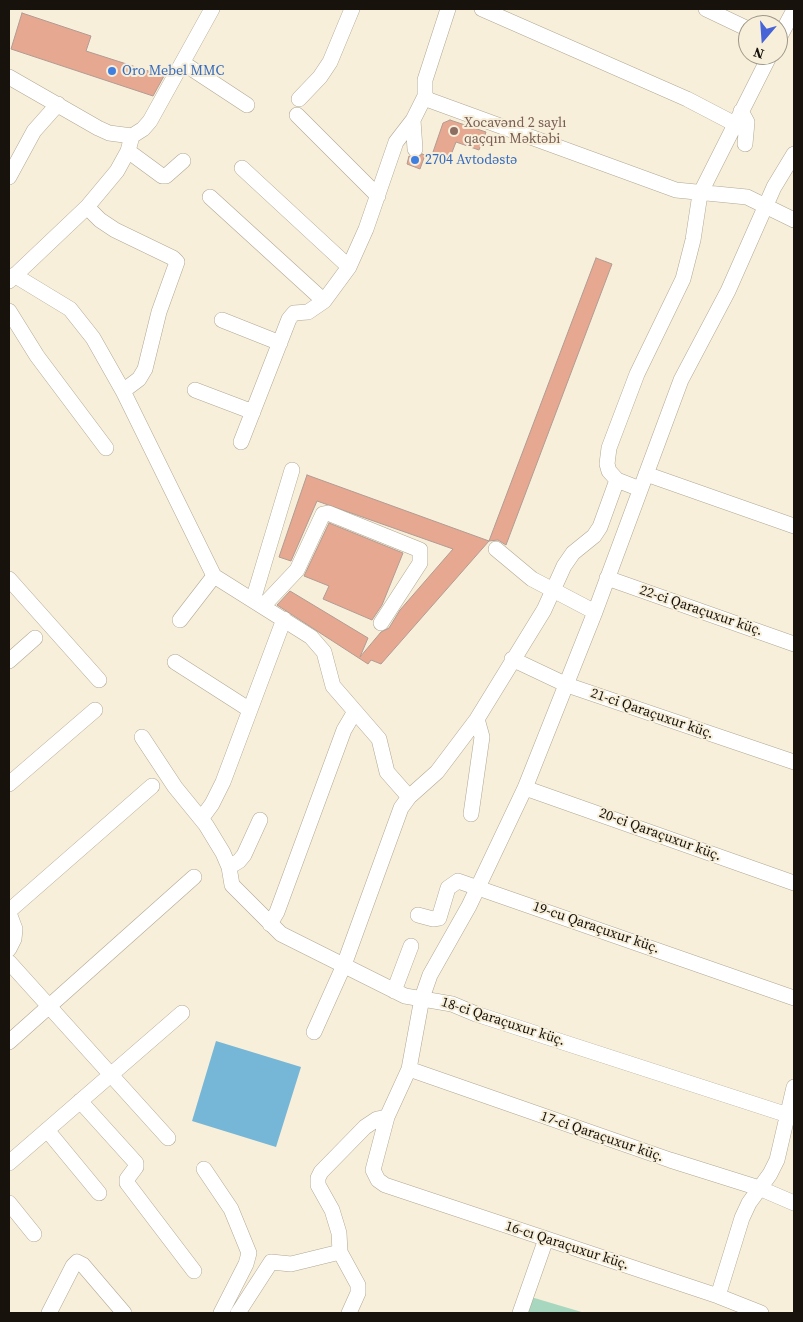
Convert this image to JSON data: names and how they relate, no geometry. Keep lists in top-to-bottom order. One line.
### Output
{"streets":{"street":["22-ci Qaraçuxur küç.","21-ci Qaraçuxur küç.","20-ci Qaraçuxur küç.","19-cu Qaraçuxur küç.","18-ci Qaraçuxur küç.","17-ci Qaraçuxur küç.","16-cı Qaraçuxur küç."]},"places":["Oro Mebel MMC","Xocavənd 2 saylı qaçqın Məktəbi","2704 Avtodəstə"],"north":"bottom"}
